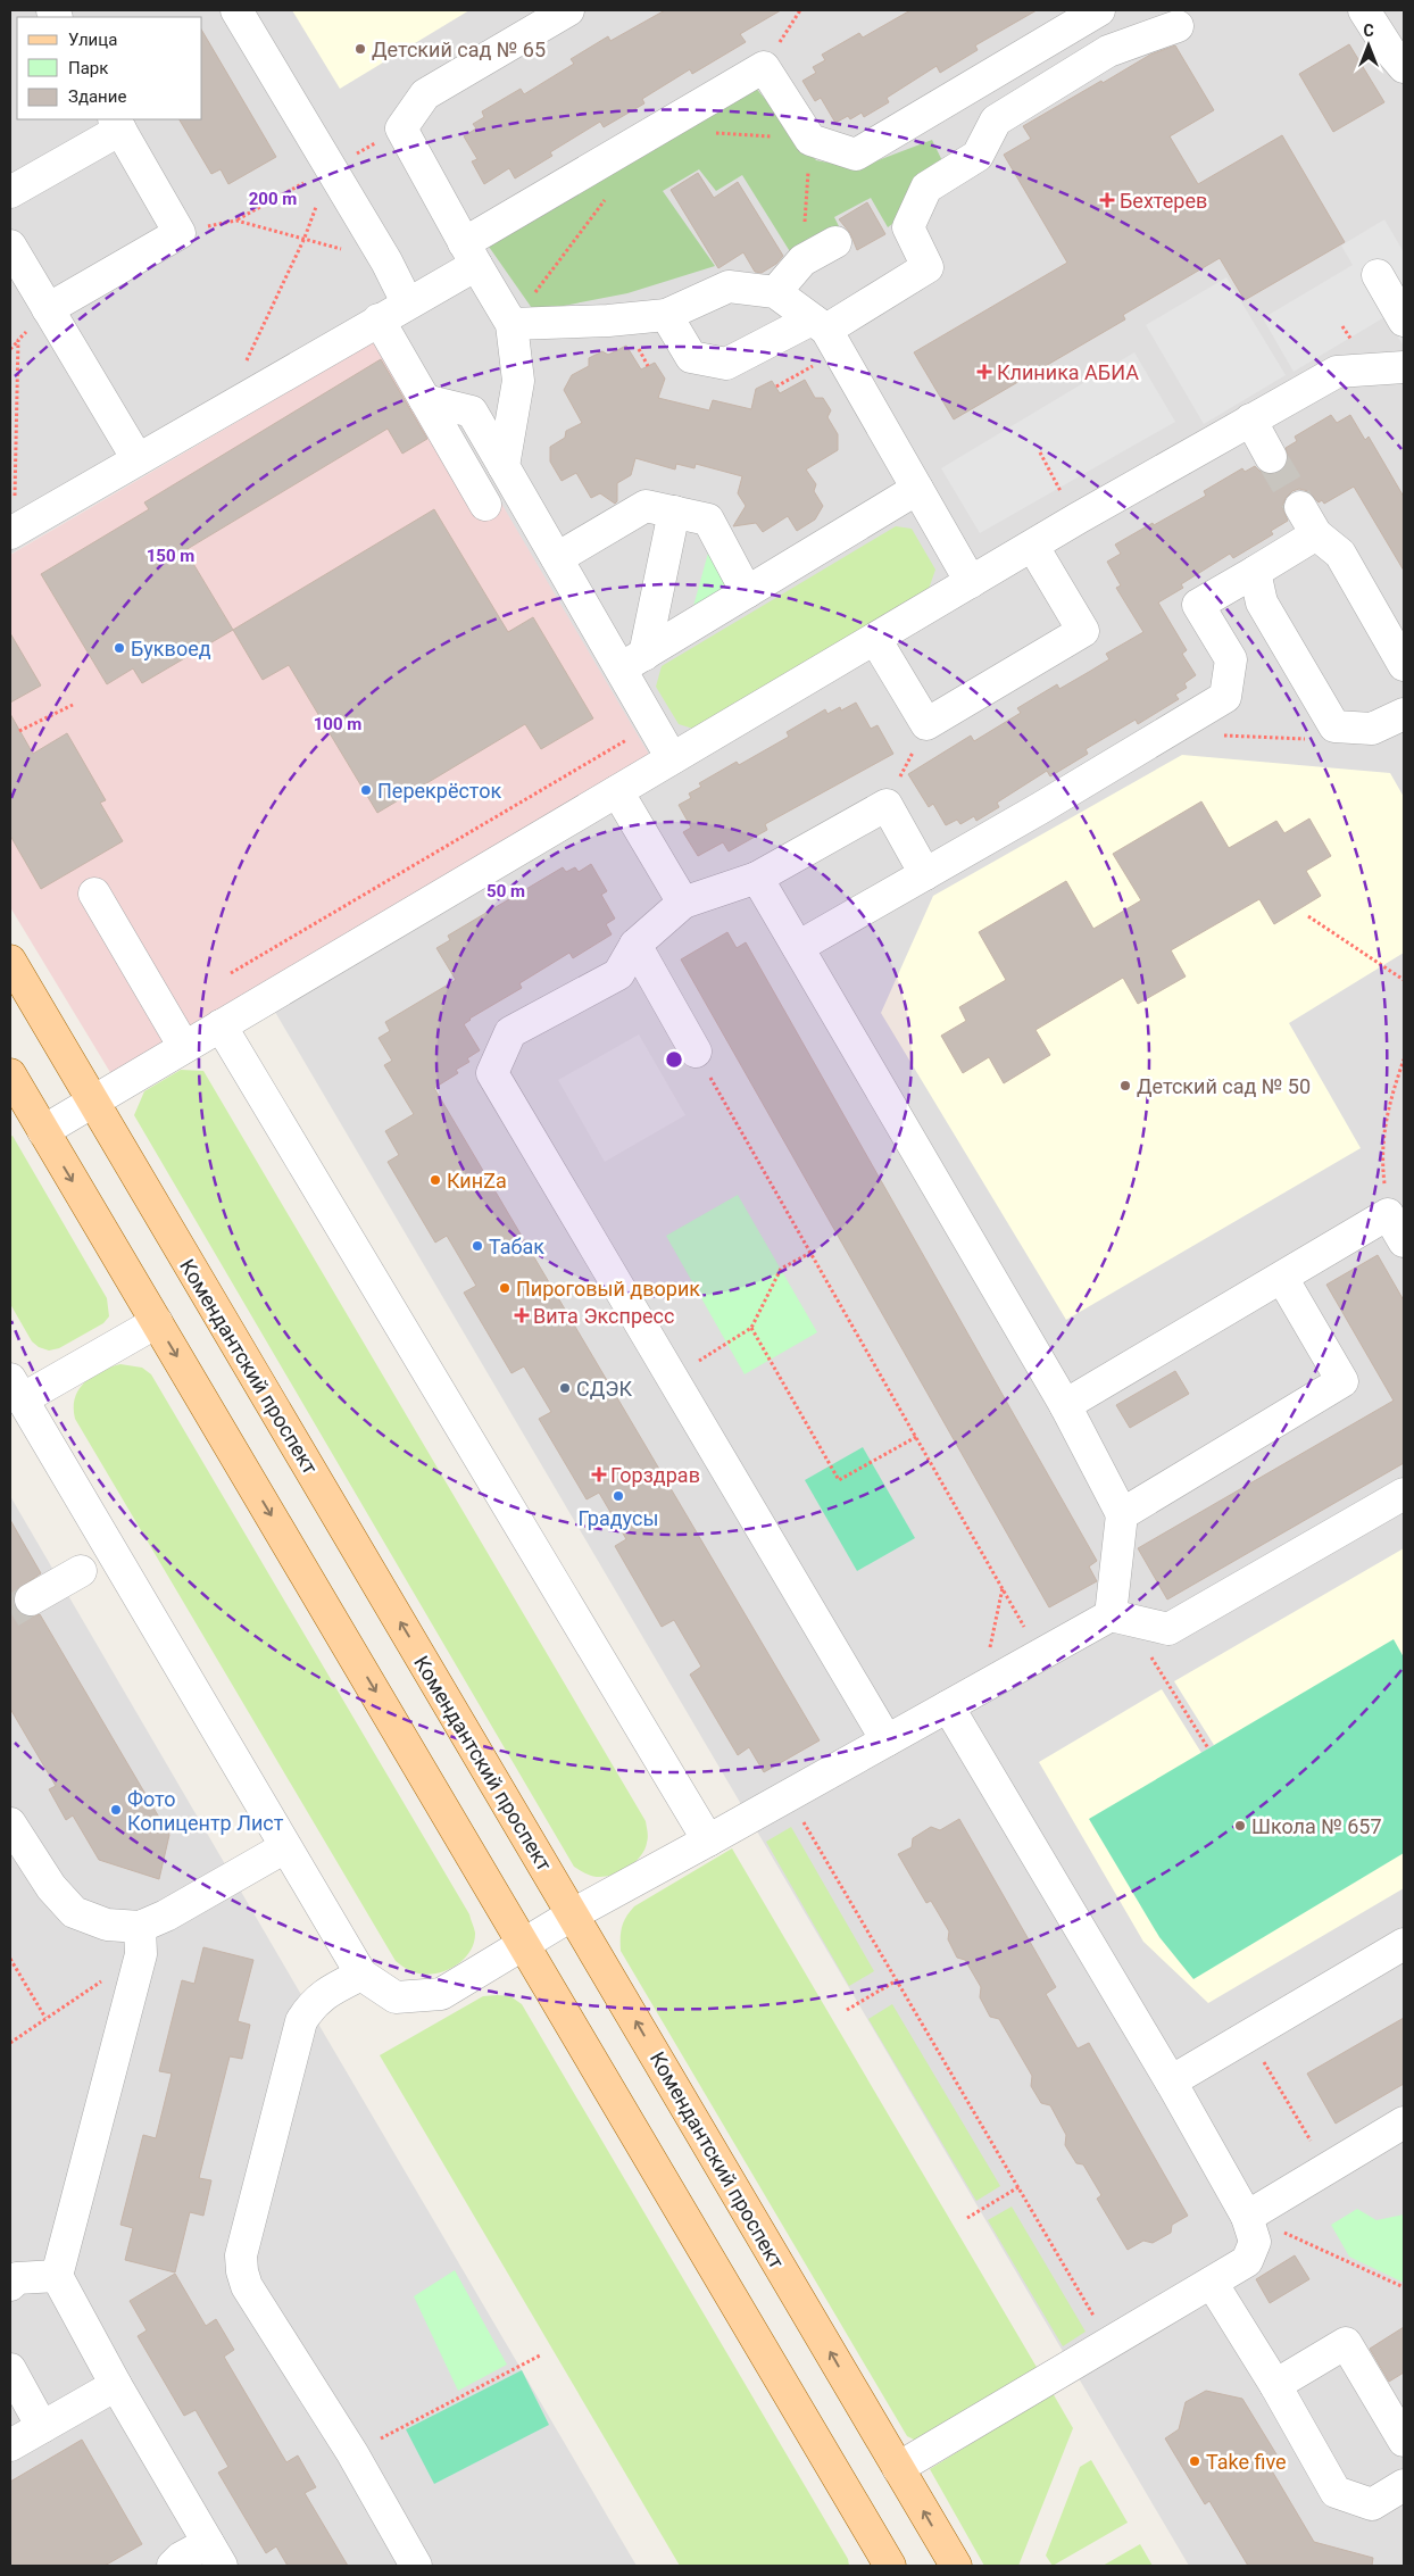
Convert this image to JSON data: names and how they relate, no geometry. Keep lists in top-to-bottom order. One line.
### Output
{"streets":{"main road":["Комендантский проспект"]},"places":{"other":["Детский сад № 65","Буквоед","Перекрёсток","Детский сад № 50","КинZa","Табак","Пироговый дворик","СДЭК","Градусы","Фото Копицентр Лист","Школа № 657","Take five"],"health":["Бехтерев","Клиника АБИА","Вита Экспресс","Горздрав"]},"legend":["Улица","Парк","Здание"],"north":"top","rings":["200 m","150 m","100 m","50 m"]}
